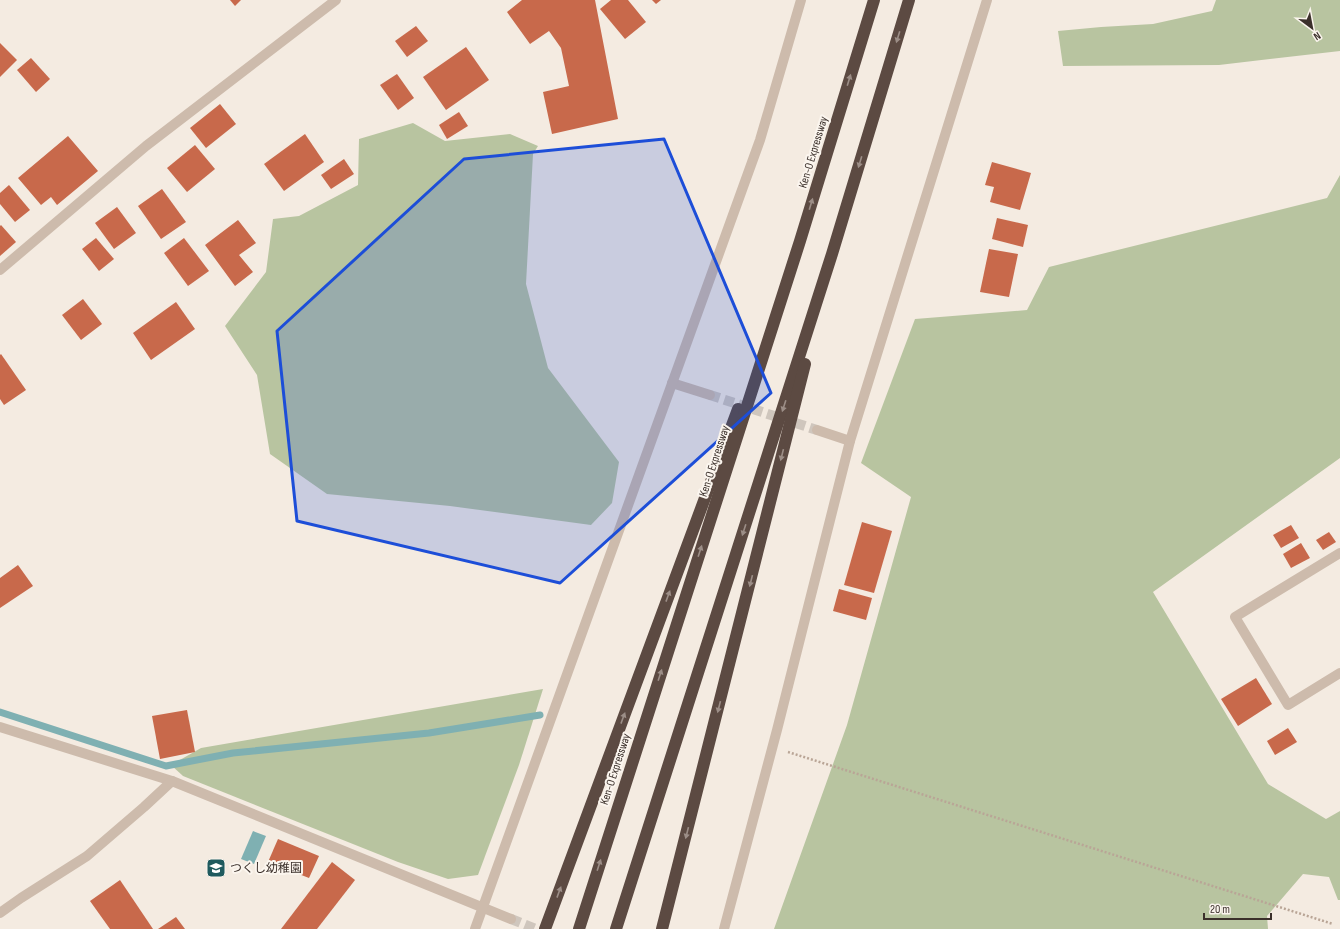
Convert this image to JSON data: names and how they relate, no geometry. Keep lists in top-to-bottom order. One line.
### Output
{"streets":{"highway":["Ken-O Expressway"]},"places":{"school or university":["つくし幼稚園"]},"scale_bar":"20 m","north":"bottom right"}
